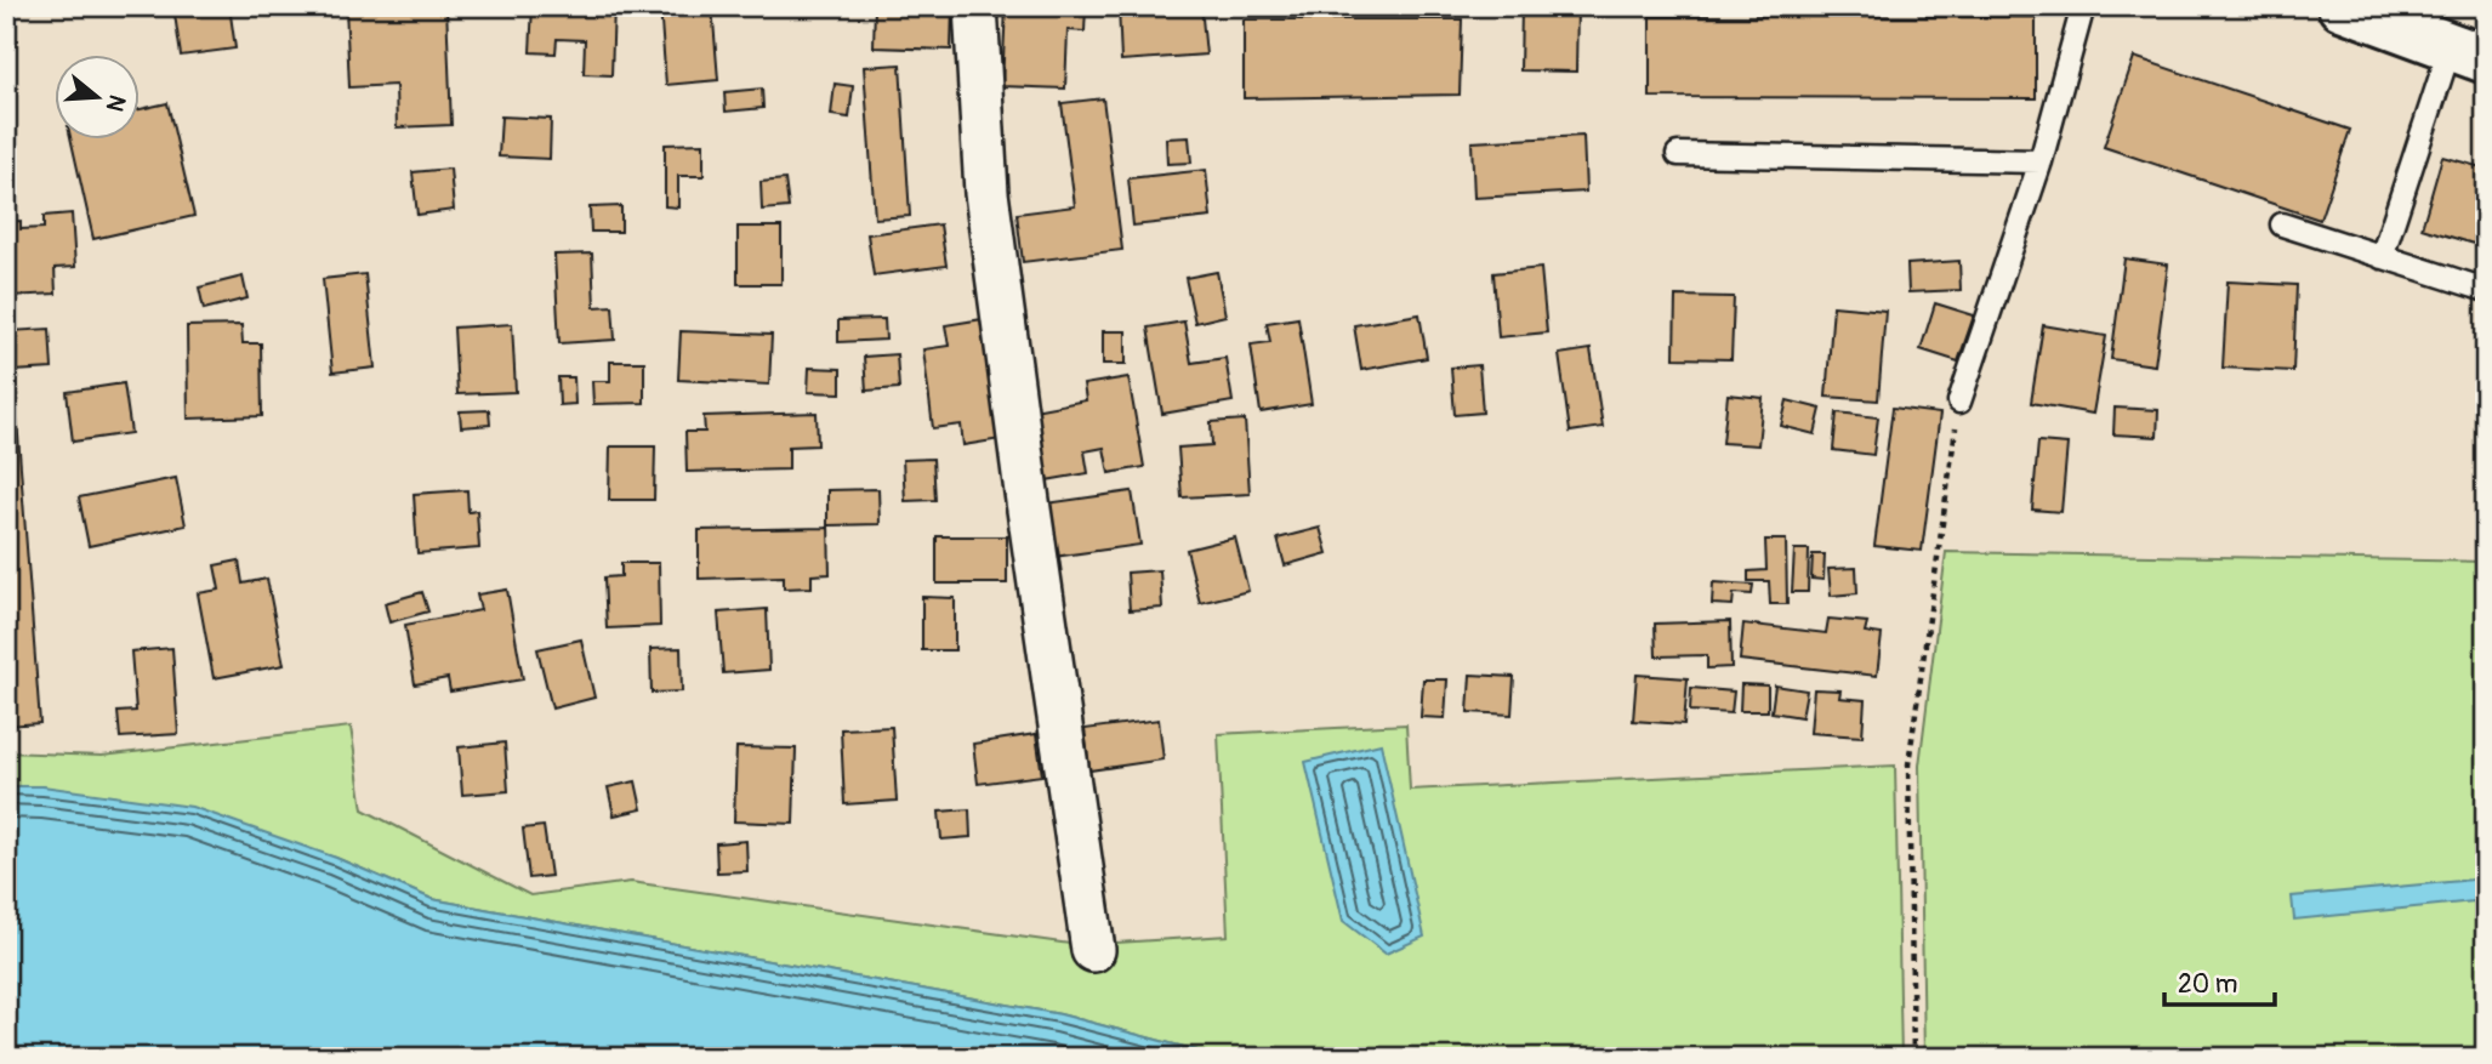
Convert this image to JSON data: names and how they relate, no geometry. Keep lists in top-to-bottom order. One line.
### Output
{"scale_bar":"20 m","north":"right"}
